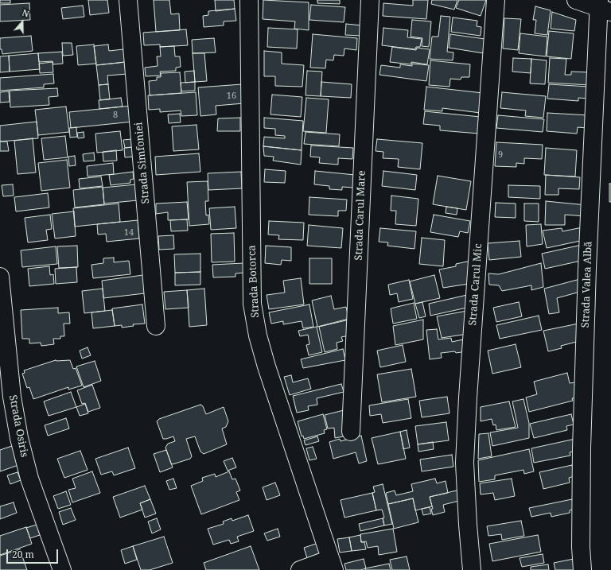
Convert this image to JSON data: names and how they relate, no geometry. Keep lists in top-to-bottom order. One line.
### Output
{"streets":{"street":["Strada Simfoniei","Strada Carul Mare","Strada Botorca","Strada Carul Mic","Strada Valea Albă","Strada Osiris"]},"house_numbers":["16","8","9","14"],"scale_bar":"20 m","north":"top"}
